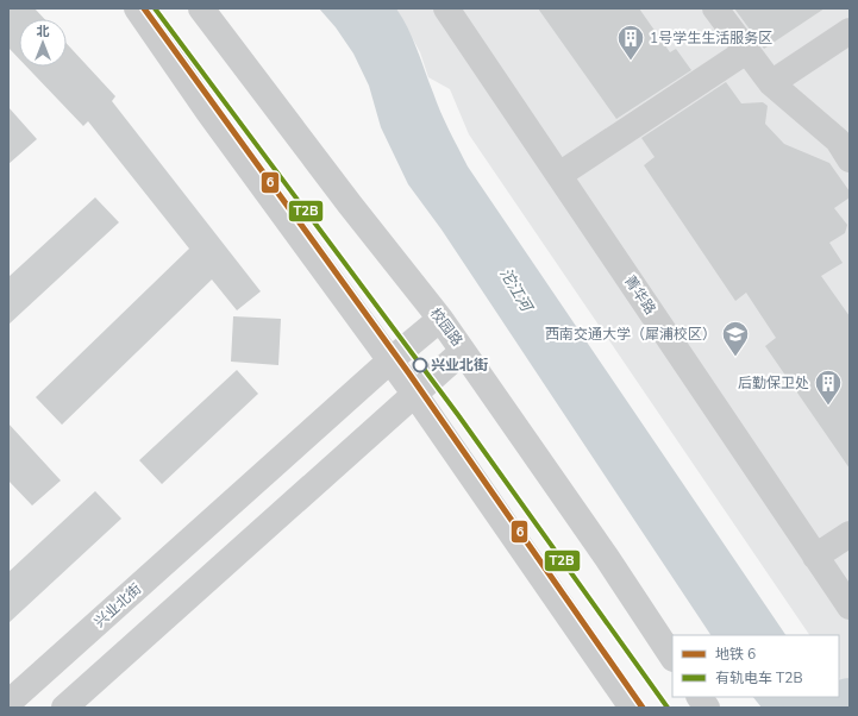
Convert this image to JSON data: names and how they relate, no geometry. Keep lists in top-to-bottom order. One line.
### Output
{"streets":{"street":["菁华路","校园路","兴业北街"]},"crossings":[["校园路","兴业北街"]],"water":["沱江河"],"places":{"building":["1号学生生活服务区","后勤保卫处"],"school or university":["西南交通大学（犀浦校区）"],"other":["兴业北街"]},"lines":["metro line 6","tram line T2B"],"legend":["地铁 6","有轨电车 T2B"],"north":"top"}
